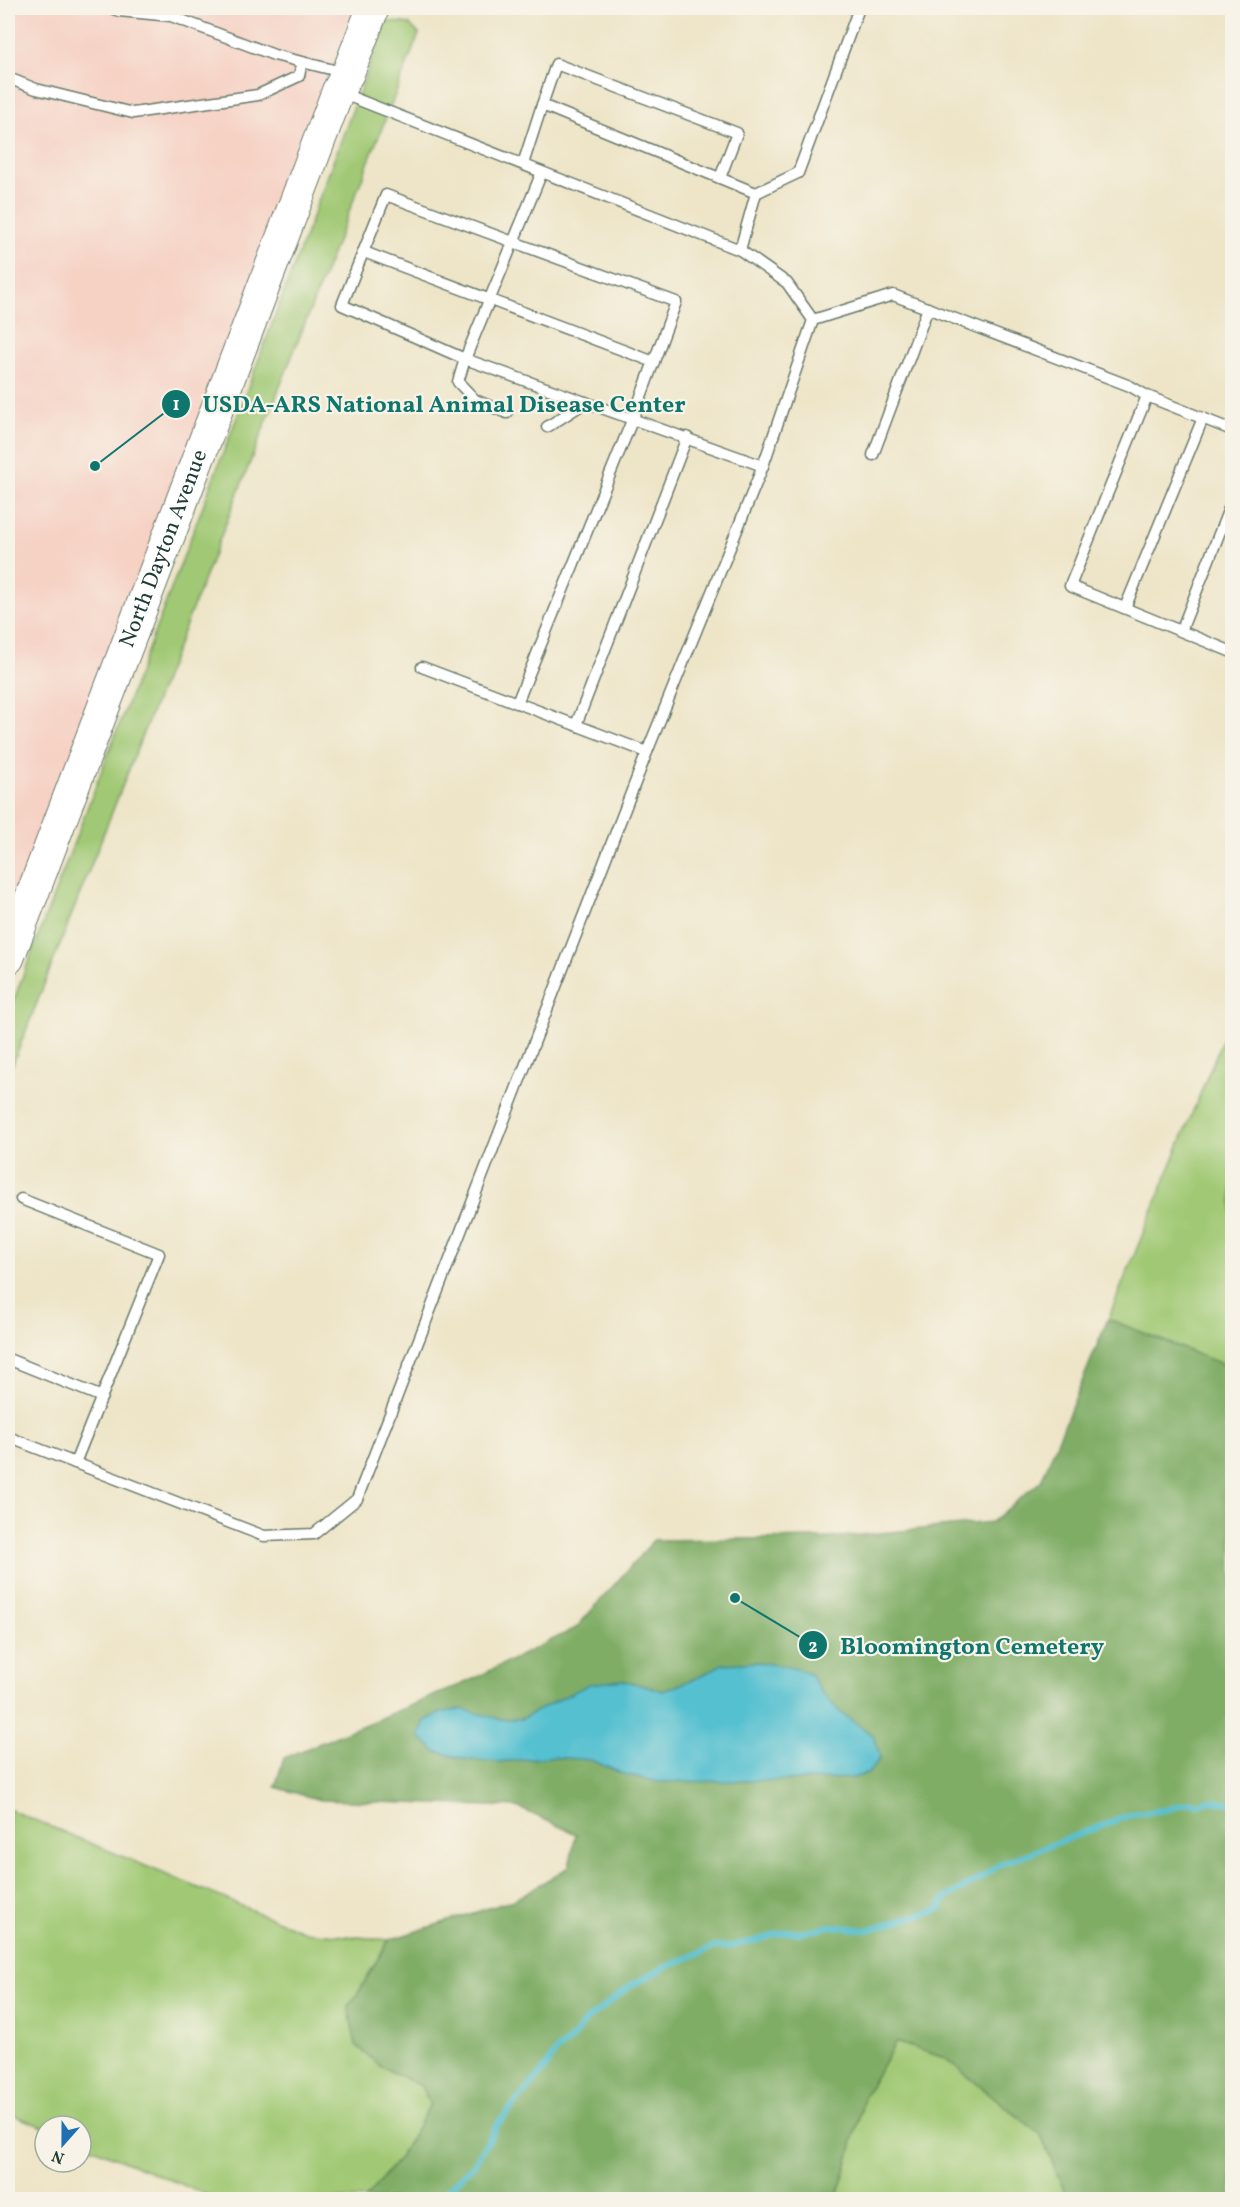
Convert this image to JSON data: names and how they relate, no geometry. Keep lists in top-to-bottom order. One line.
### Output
{"streets":{"main road":["North Dayton Avenue"]},"places":["USDA-ARS National Animal Disease Center","Bloomington Cemetery"],"north":"bottom"}
